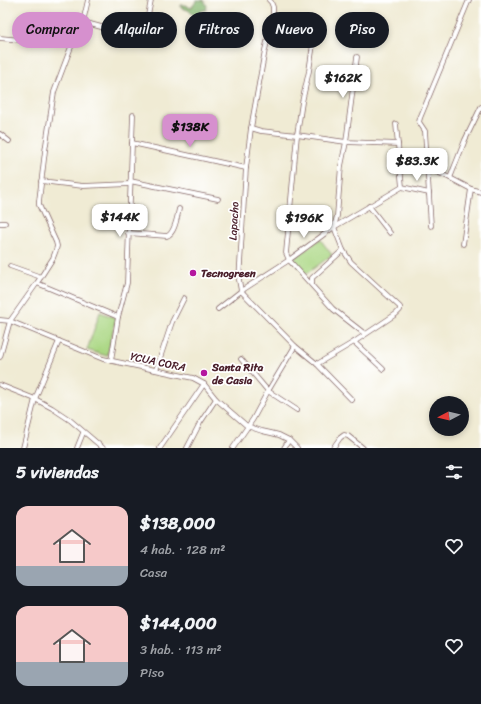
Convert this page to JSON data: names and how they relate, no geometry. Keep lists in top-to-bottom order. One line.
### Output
{"streets":{"street":["Lapacho","YCUA CORA"]},"places":["Tecnogreen","Santa Rita de Casia"],"north":"left","page":{"chip":["Comprar","Alquilar","Filtros","Nuevo","Piso"],"price":["$162K","$138K","$83.3K","$144K","$196K"],"heading":"5 viviendas","list":[{"name":"$138,000","note":"4 hab. · 128 m² · Casa"},{"name":"$144,000","note":"3 hab. · 113 m² · Piso"}]}}
